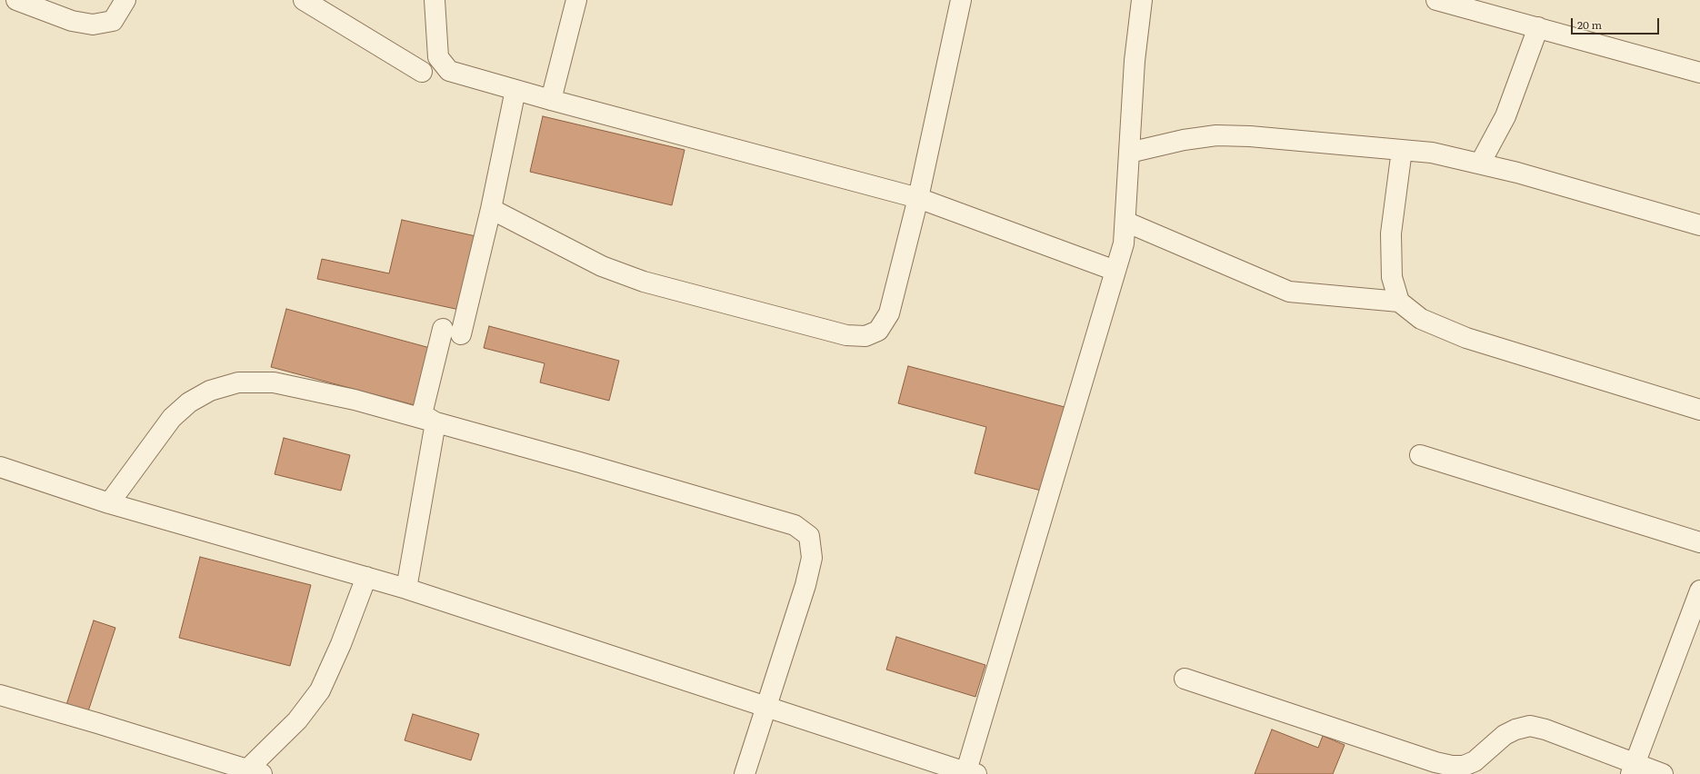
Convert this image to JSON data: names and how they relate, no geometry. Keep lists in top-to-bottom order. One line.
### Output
{"scale_bar":"20 m"}
